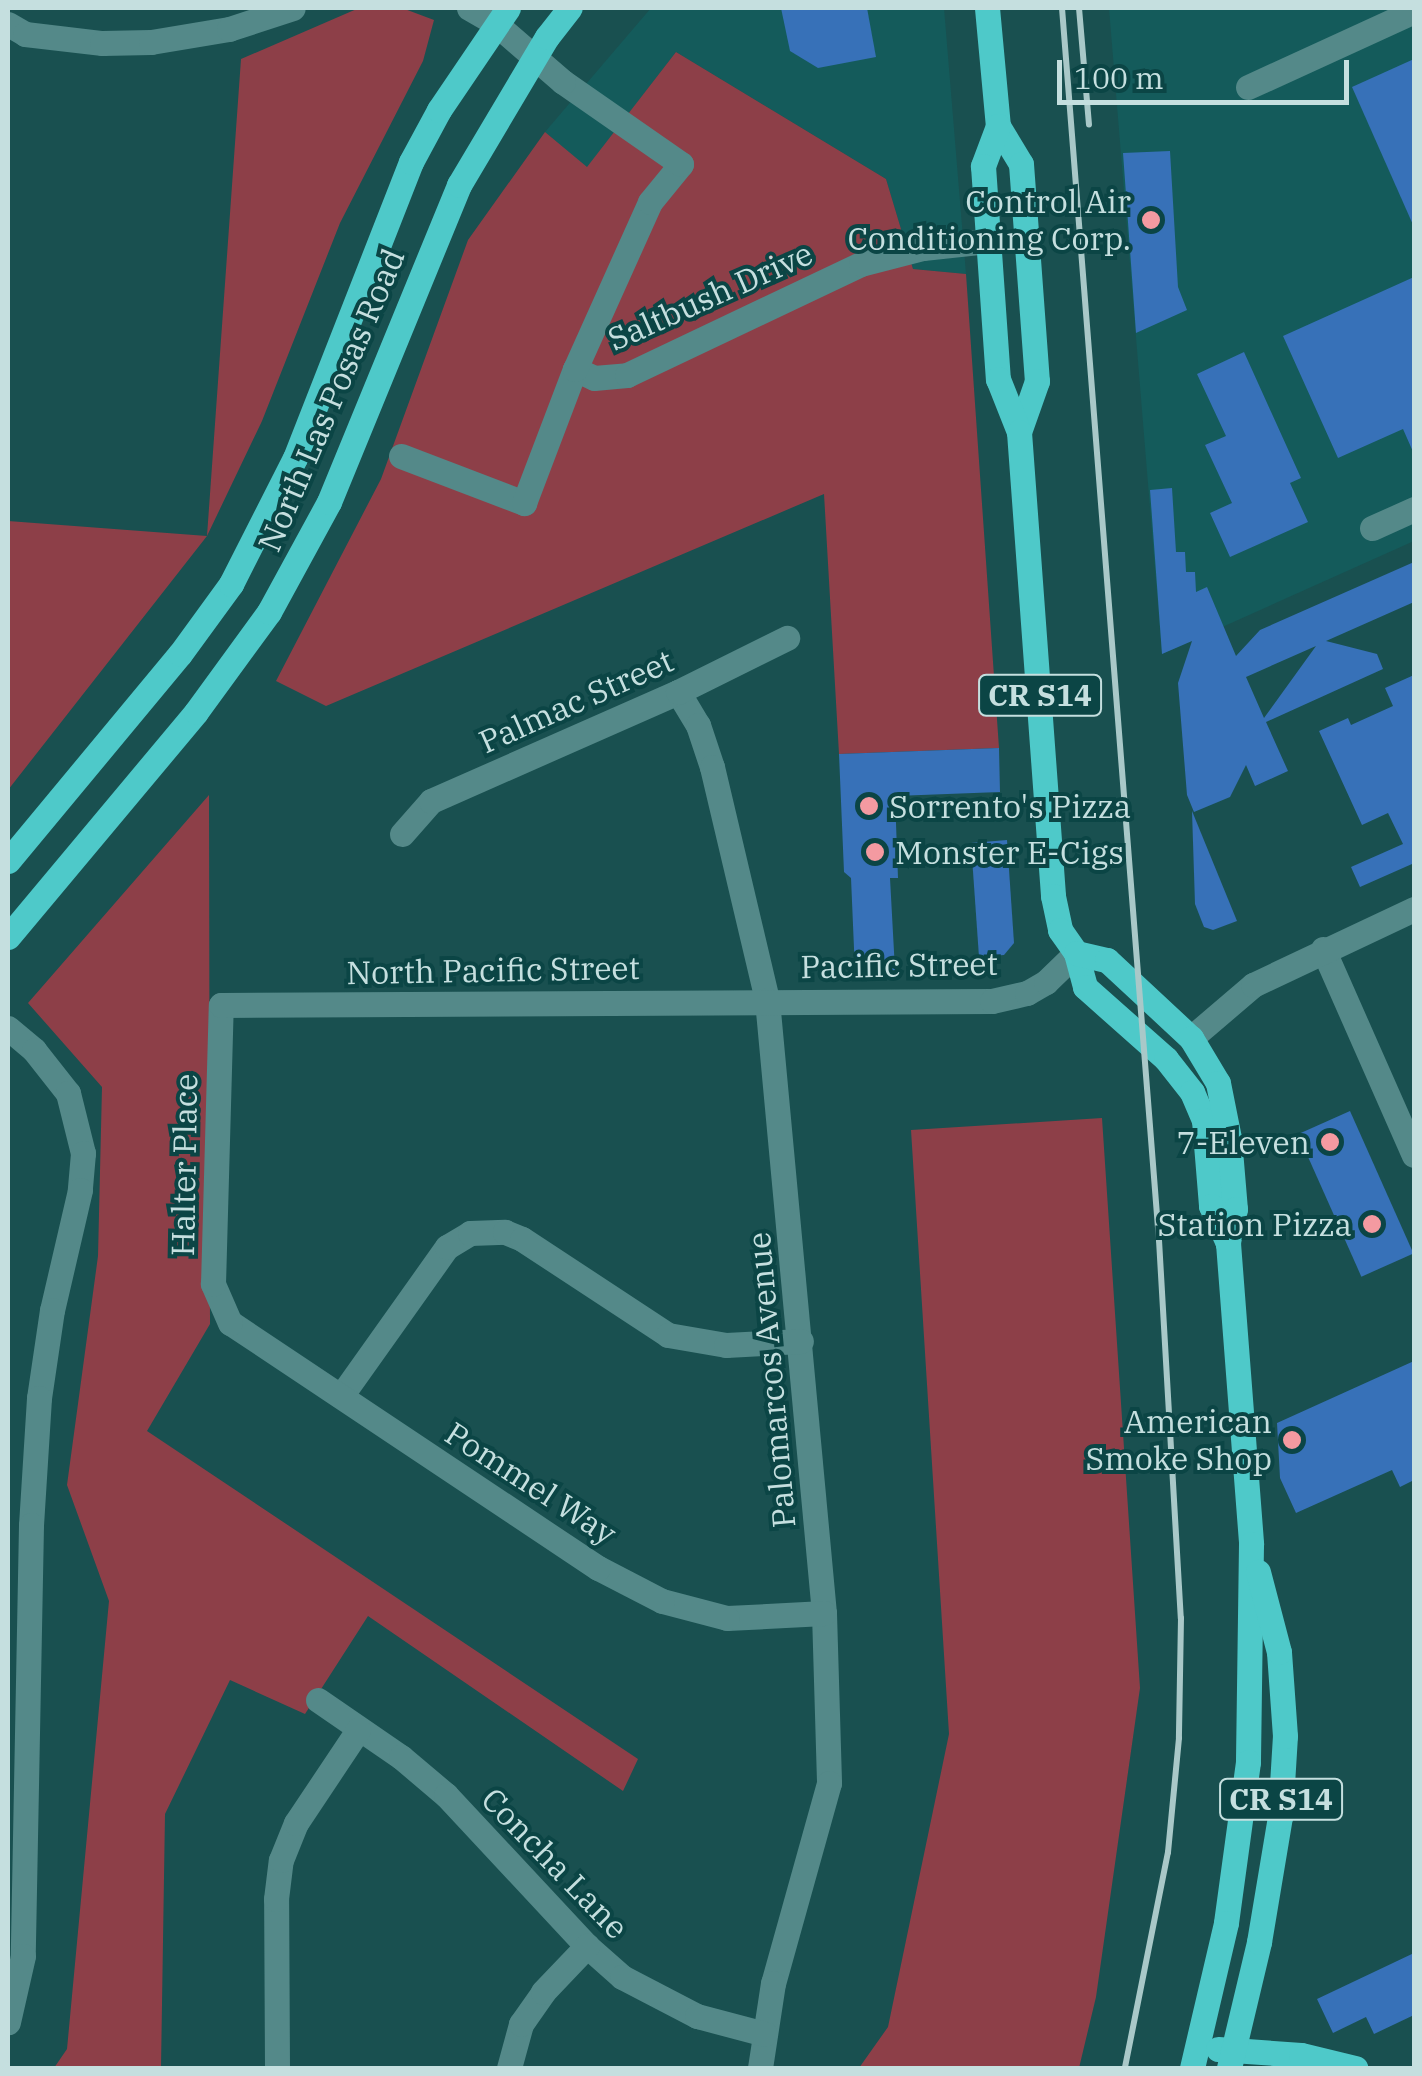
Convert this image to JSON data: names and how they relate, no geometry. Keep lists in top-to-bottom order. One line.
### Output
{"streets":{"main road":["North Las Posas Road","CR S14"],"street":["Saltbush Drive","Palmac Street","Pacific Street","North Pacific Street","Halter Place","Palomarcos Avenue","Pommel Way","Concha Lane"]},"crossings":[["Saltbush Drive","CR S14"],["CR S14","Pacific Street"],["Palmac Street","Palomarcos Avenue"],["Pacific Street","North Pacific Street"],["Pacific Street","Palomarcos Avenue"],["North Pacific Street","Halter Place"],["North Pacific Street","Palomarcos Avenue"],["Halter Place","Pommel Way"],["Palomarcos Avenue","Pommel Way"],["Palomarcos Avenue","Concha Lane"]],"places":["Control Air Conditioning Corp.","Sorrento's Pizza","Monster E-Cigs","7-Eleven","Station Pizza","American Smoke Shop"],"scale_bar":"100 m"}
